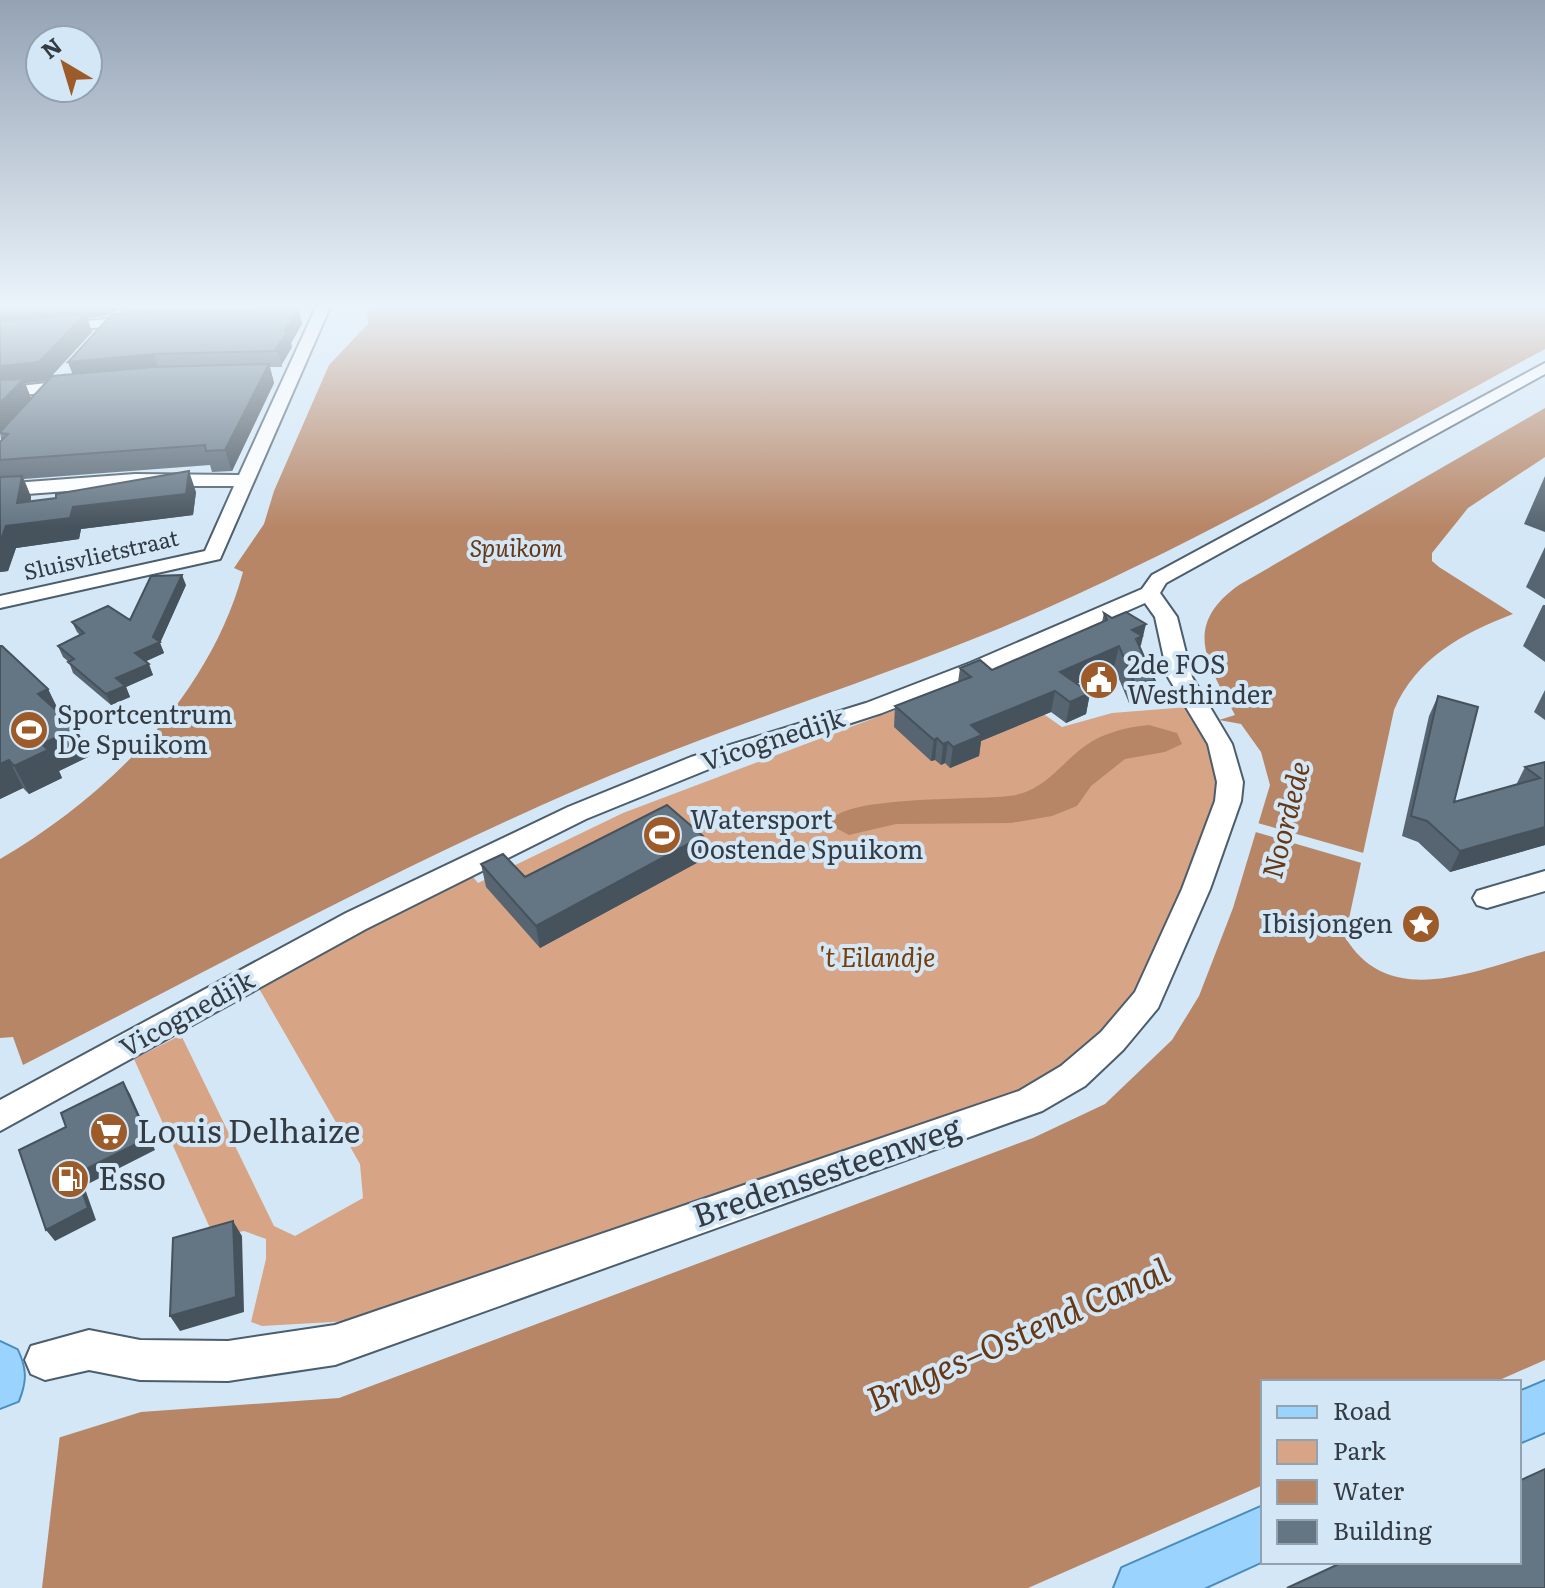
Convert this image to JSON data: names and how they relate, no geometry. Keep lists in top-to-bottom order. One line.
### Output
{"streets":{"street":["Sluisvlietstraat","Vicognedijk","Bredensesteenweg"]},"crossings":[["Vicognedijk","Bredensesteenweg"]],"water":["Spuikom","Noordede","Bruges–Ostend Canal"],"parks":["'t Eilandje"],"places":{"public building":["2de FOS Westhinder"],"sports":["Sportcentrum De Spuikom","Watersport Oostende Spuikom"],"place":["Ibisjongen"],"supermarket":["Louis Delhaize"],"fuel station":["Esso"]},"legend":["Road","Park","Water","Building"],"north":"top left"}
